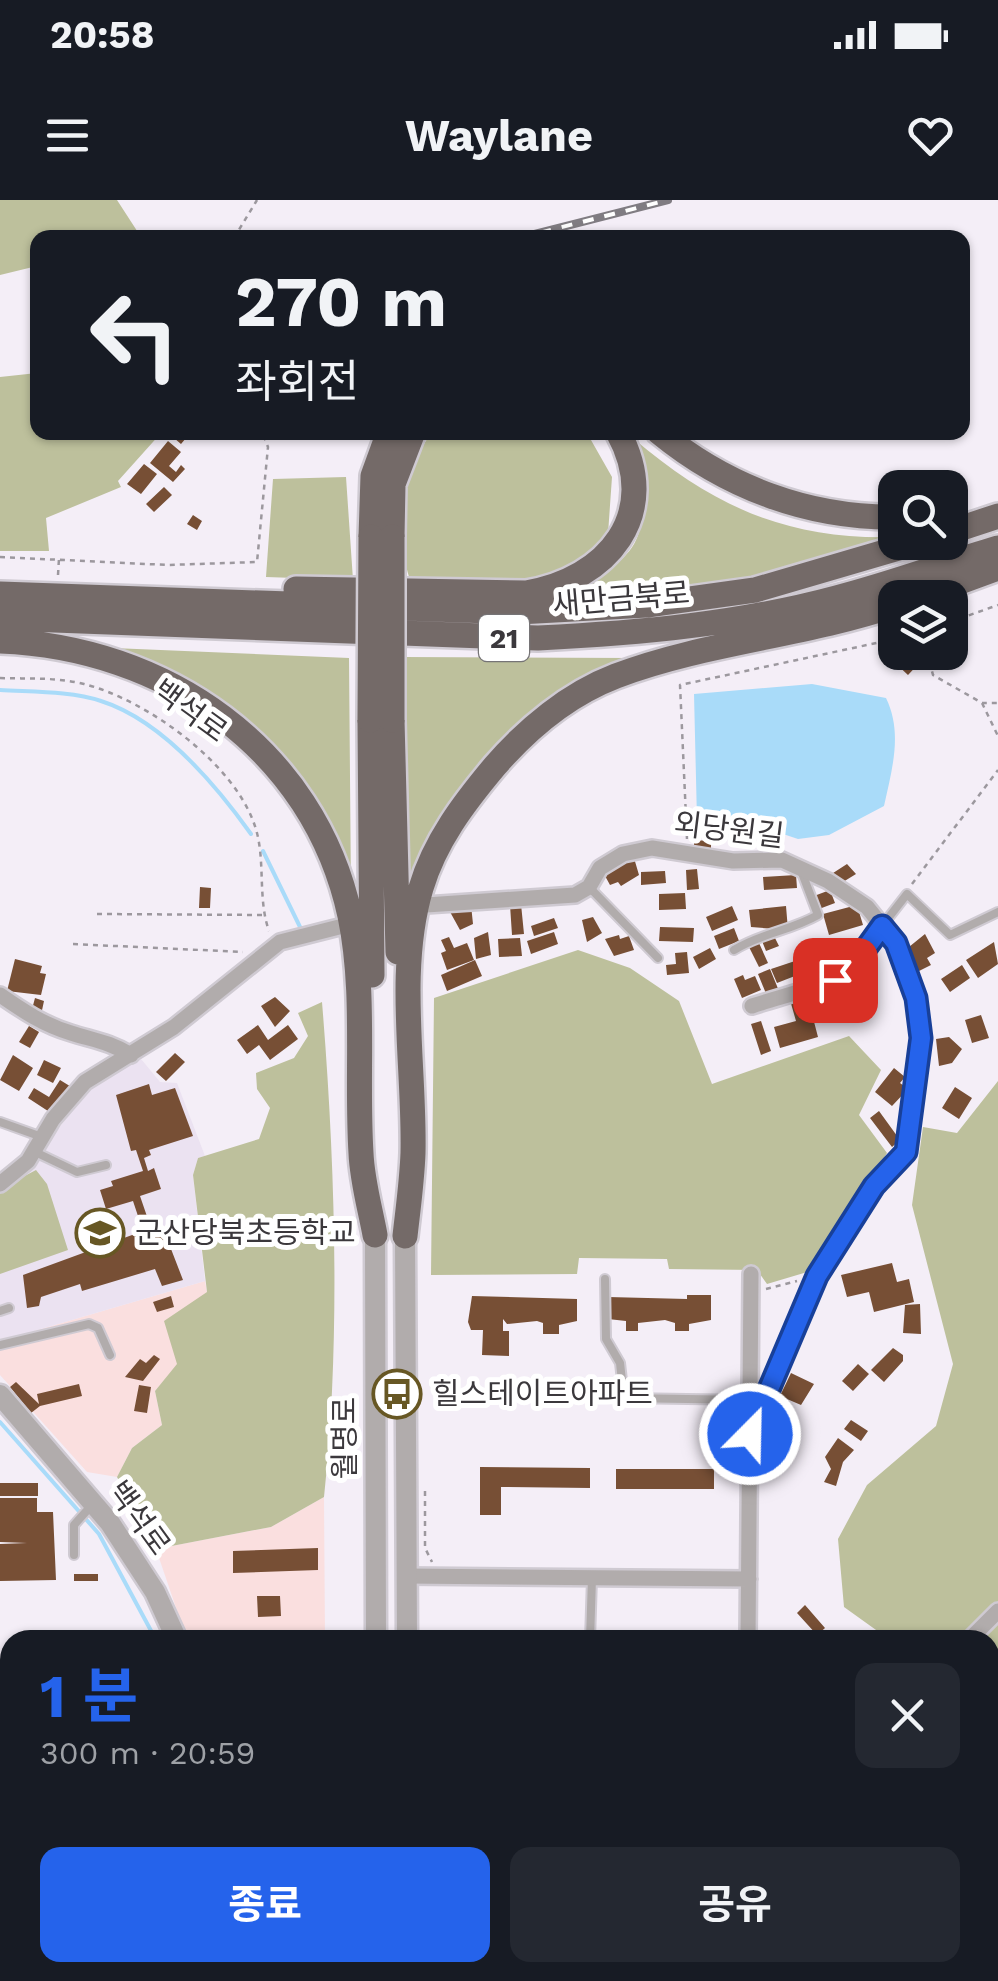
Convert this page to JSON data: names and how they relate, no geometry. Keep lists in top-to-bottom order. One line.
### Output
{"streets":{"highway":["새만금북로","21"],"street":["백석로","외당원길","월명로"]},"places":{"school or university":["군산당북초등학교"],"bus stop":["힐스테이트아파트"]},"page":{"status":"20:58","header":"Waylane","turn":["270 m","좌회전"],"heading":["1 분","300 m · 20:59"],"buttons":["종료","공유"]}}
